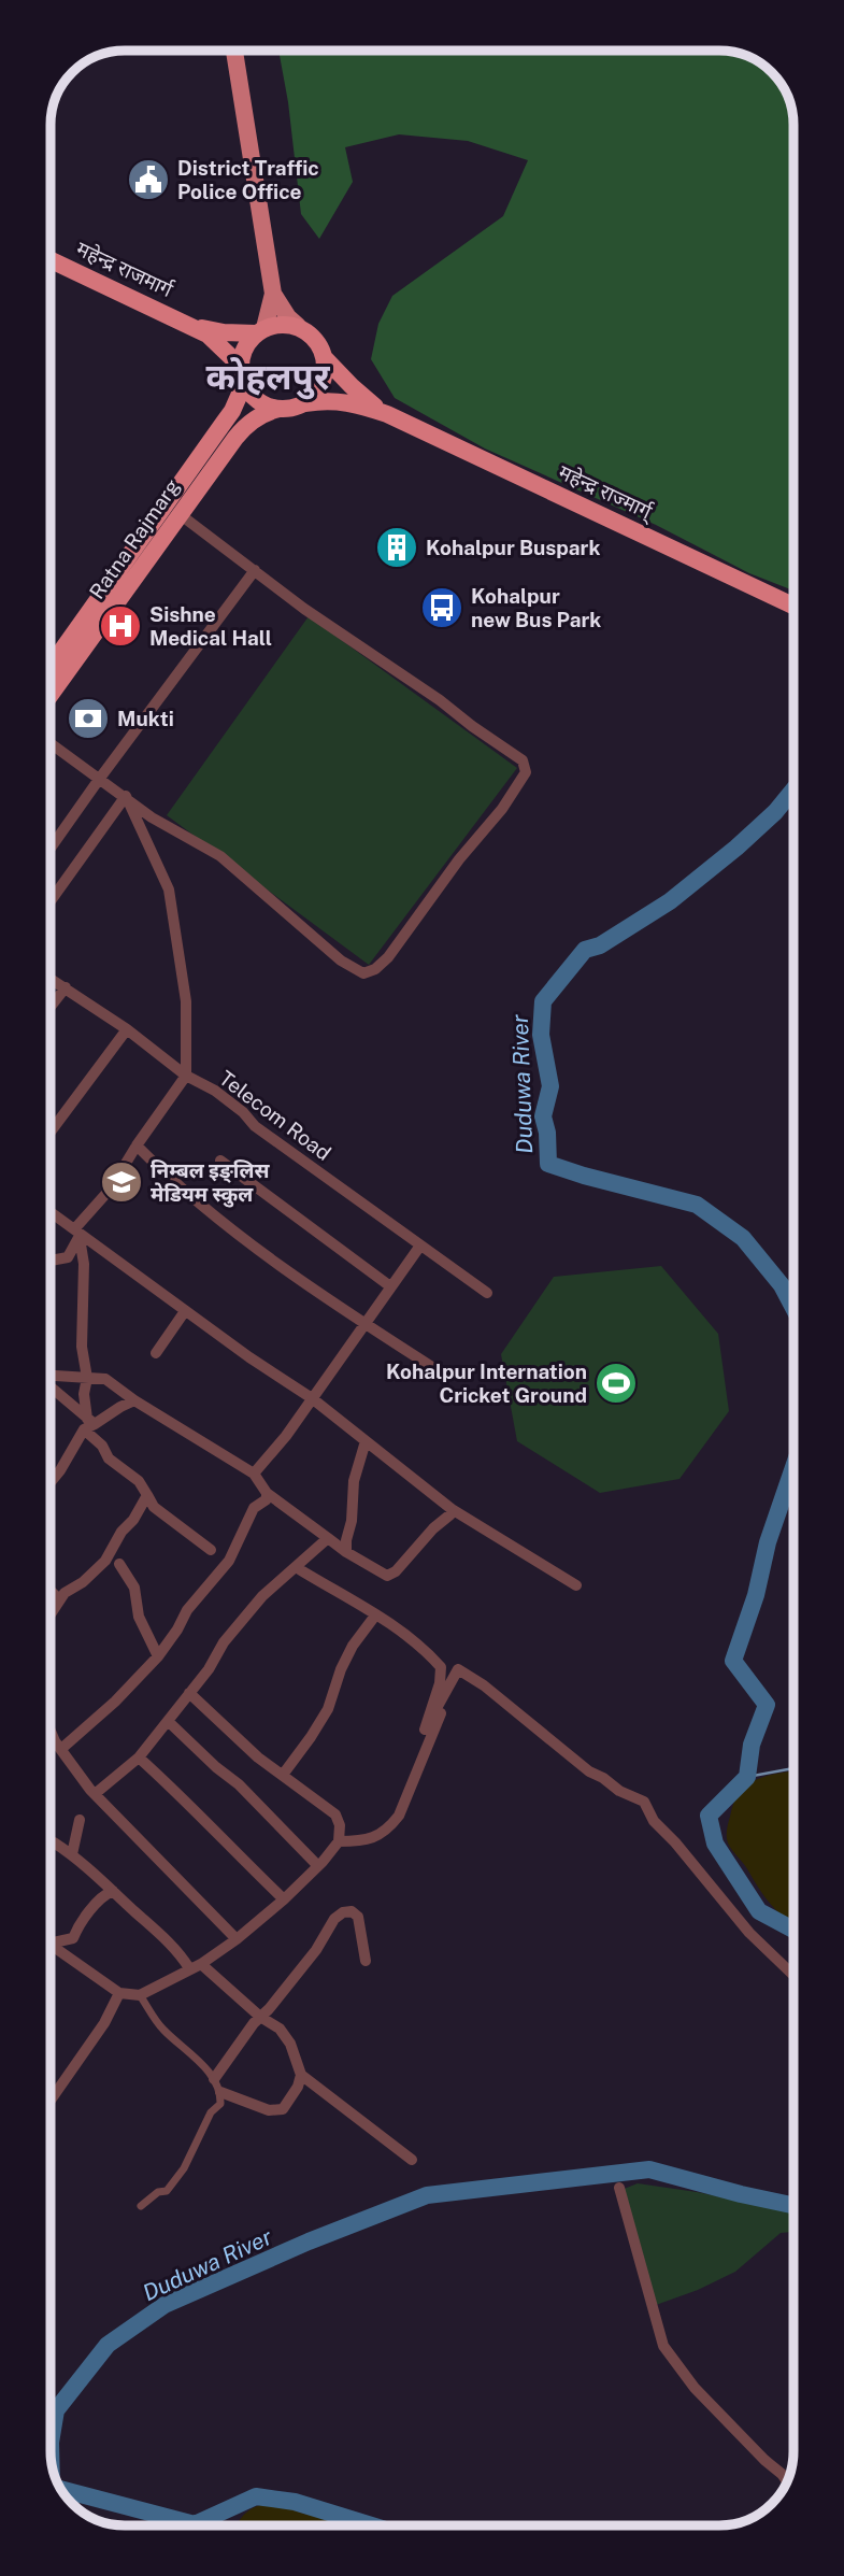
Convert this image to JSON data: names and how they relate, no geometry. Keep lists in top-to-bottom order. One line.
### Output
{"streets":{"highway":["महेन्द्र राजमार्ग","महेन्द्र राज्मार्ग्","Ratna Rajmarg"],"street":["Telecom Road"]},"crossings":[["महेन्द्र राज्मार्ग्","Ratna Rajmarg"]],"districts":["कोहलपुर"],"water":["Duduwa River"],"places":{"public building":["District Traffic Police Office"],"building":["Kohalpur Buspark"],"bus stop":["Kohalpur new Bus Park"],"hospital":["Sishne Medical Hall"],"bank":["Mukti"],"school or university":["निम्बल इङ्लिस मेडियम स्कुल"],"sports":["Kohalpur Internation Cricket Ground"]}}
